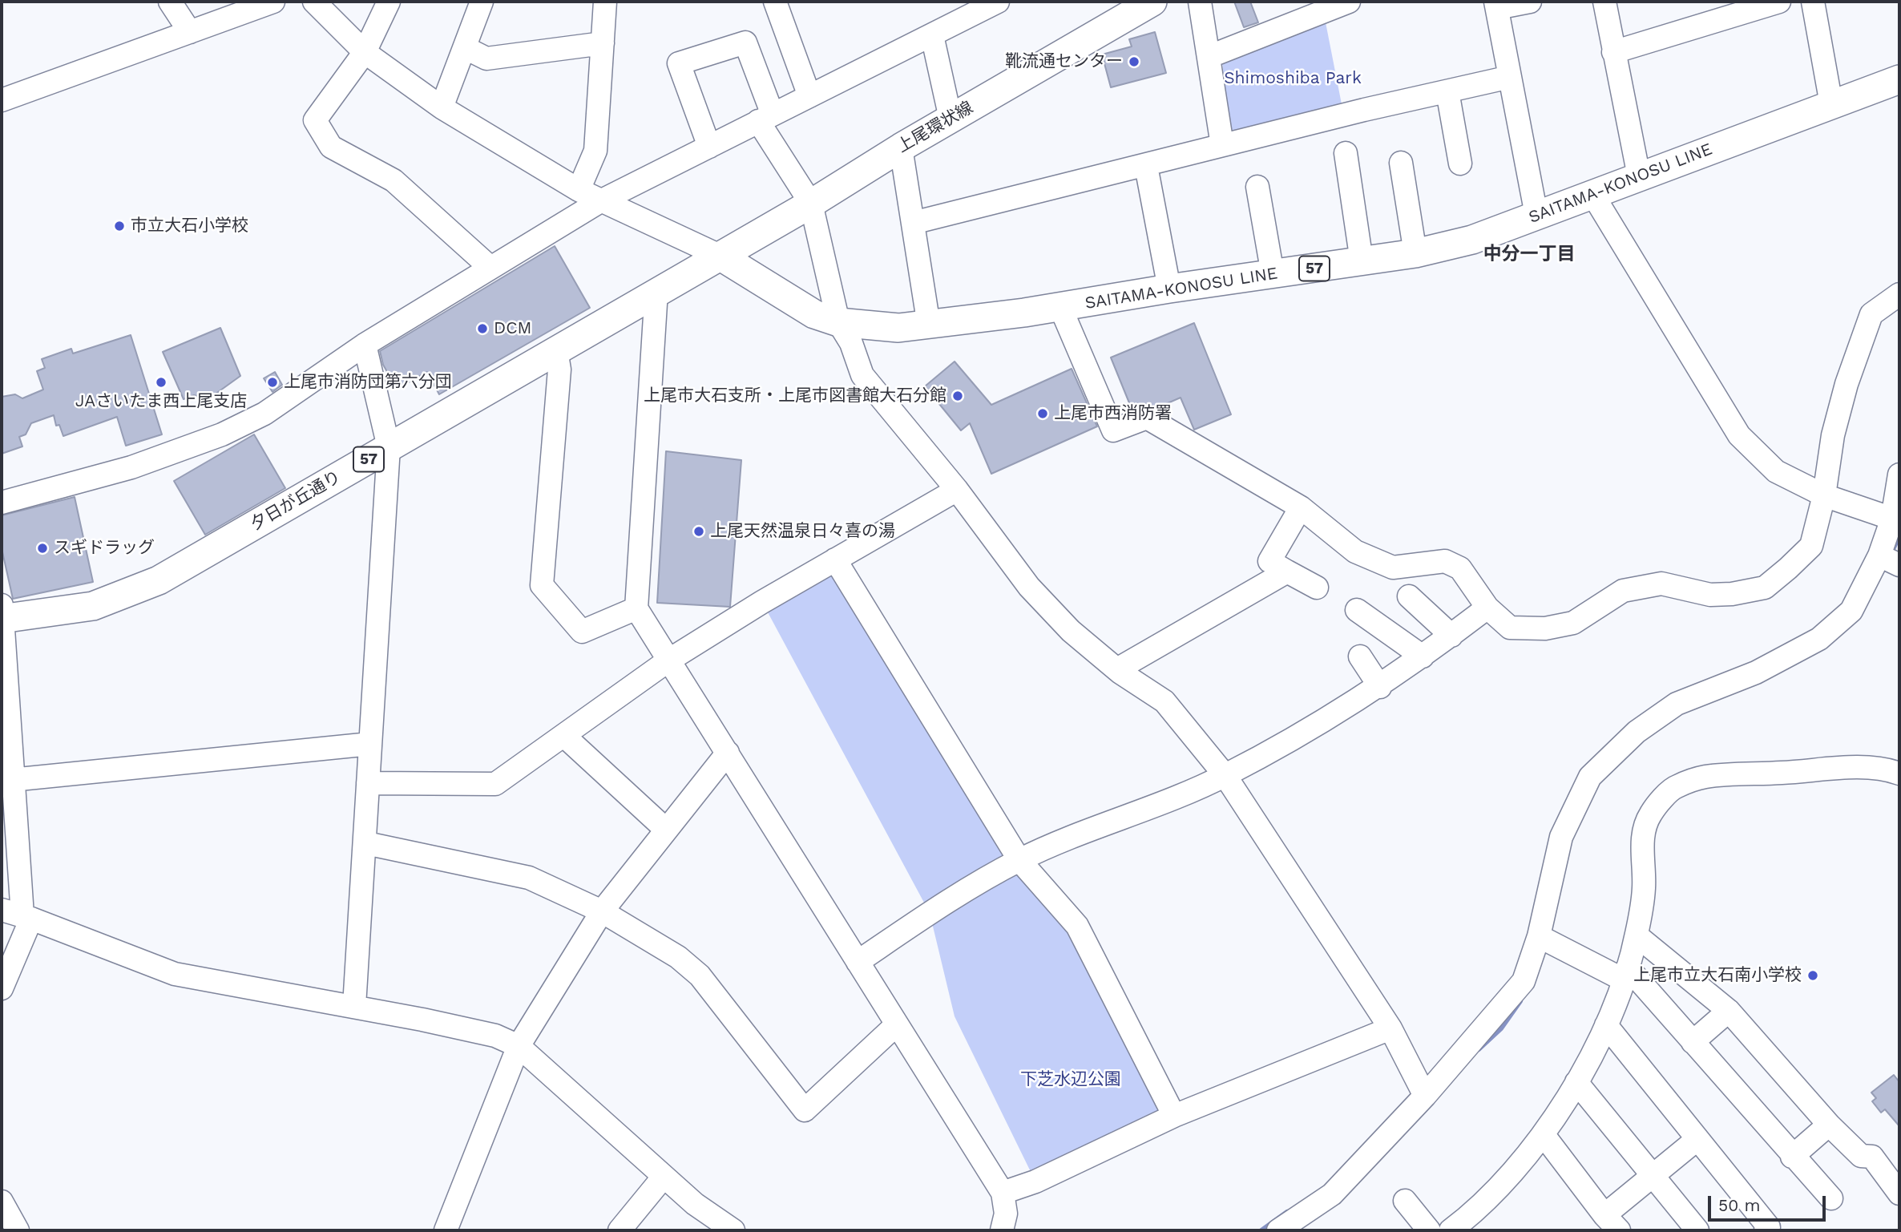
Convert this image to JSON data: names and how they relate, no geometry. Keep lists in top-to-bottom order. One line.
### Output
{"streets":{"main road":["上尾環状線","SAITAMA-KONOSU LINE","57","夕日が丘通り"]},"crossings":[["上尾環状線","SAITAMA-KONOSU LINE"],["上尾環状線","夕日が丘通り"],["SAITAMA-KONOSU LINE","夕日が丘通り"]],"districts":["中分一丁目"],"parks":["Shimoshiba Park","下芝水辺公園"],"places":["靴流通センター","市立大石小学校","DCM","JAさいたま西上尾支店","上尾市消防団第六分団","上尾市大石支所・上尾市図書館大石分館","上尾市西消防署","上尾天然温泉日々喜の湯","スギドラッグ","上尾市立大石南小学校"],"scale_bar":"50 m"}
